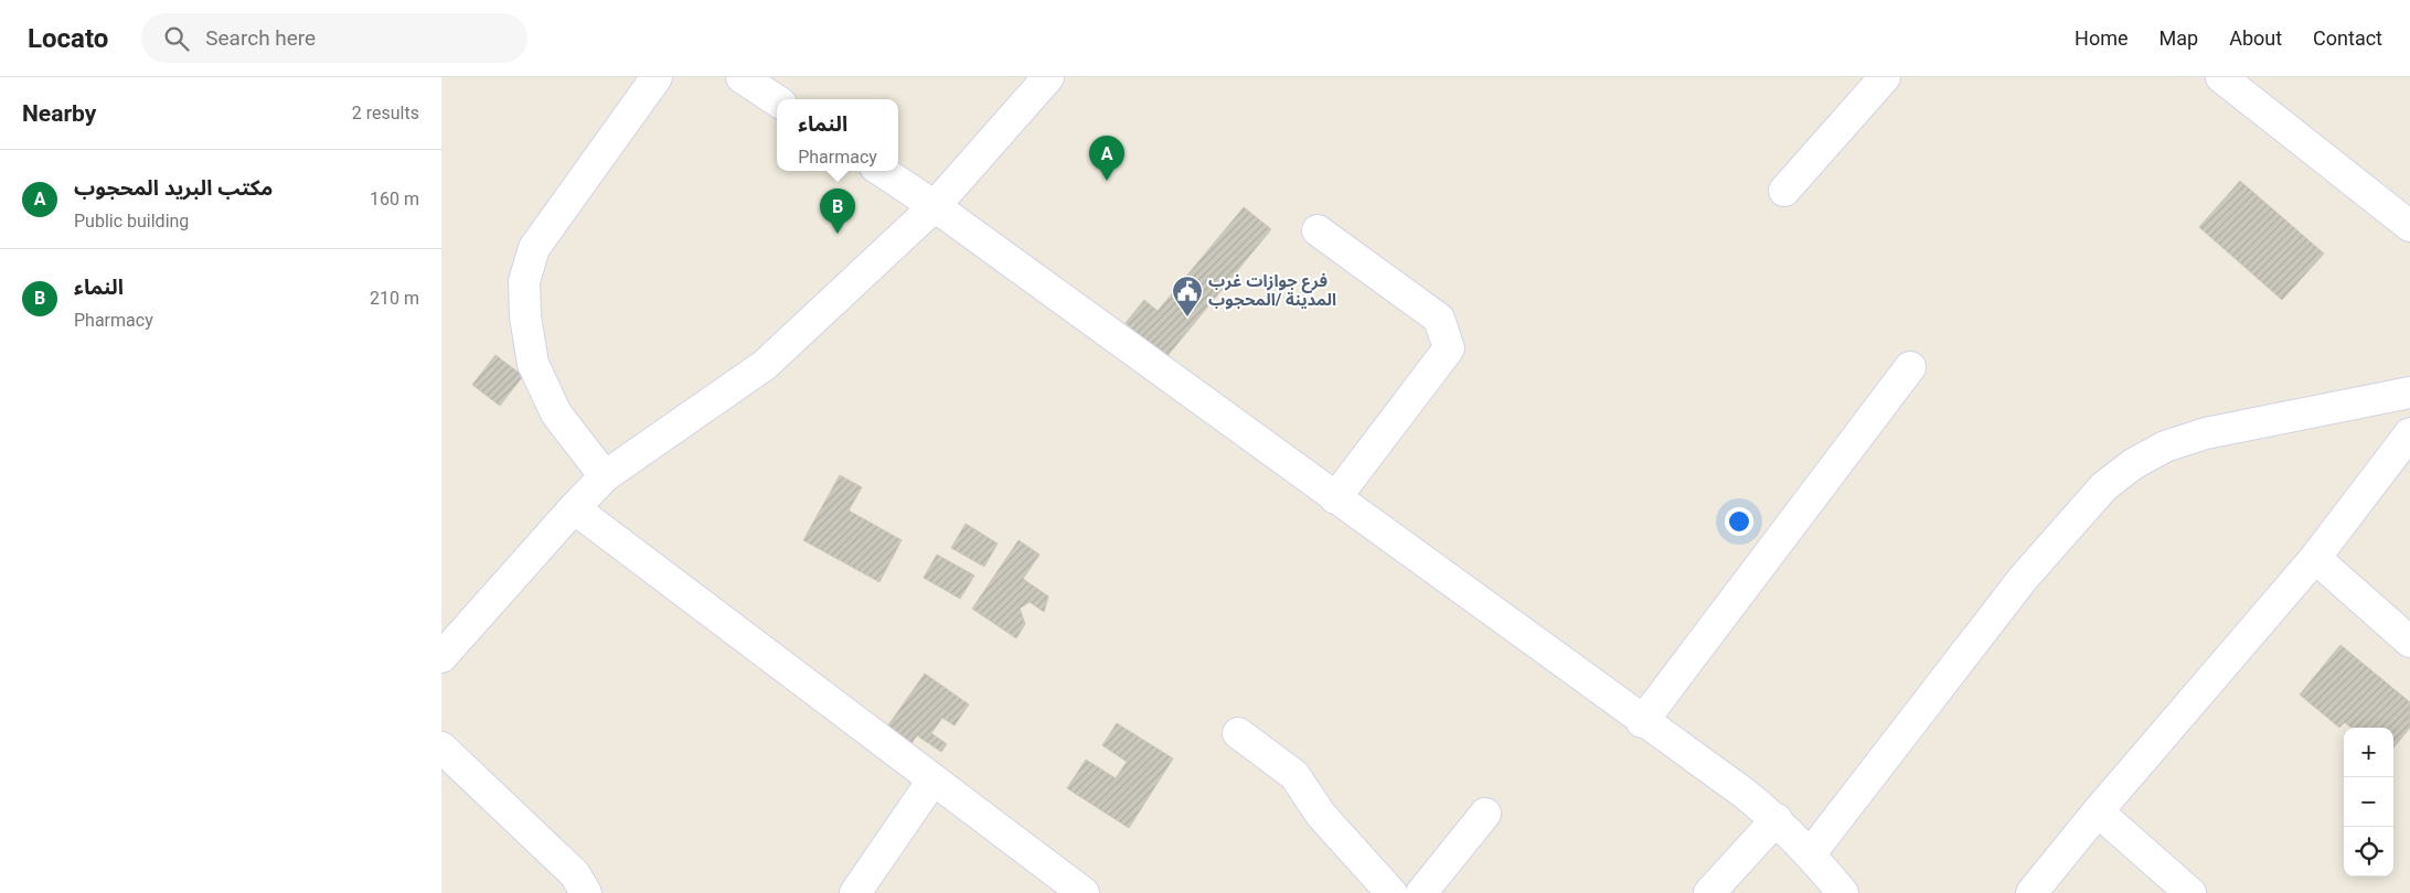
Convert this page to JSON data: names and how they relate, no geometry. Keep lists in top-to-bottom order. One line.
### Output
{"places":{"public building":["فرع جوازات غرب المدينة /المحجوب"]},"page":{"header":"Locato","search":"Search here","nav":["Home","Map","About","Contact"],"heading":["Nearby","2 results"],"popup":["النماء","Pharmacy"],"pins":["A","B"],"list":[{"mark":"A","name":"مكتب البريد المحجوب","note":"Public building","value":"160 m"},{"mark":"B","name":"النماء","note":"Pharmacy","value":"210 m"}],"map_buttons":["+","−"]}}
